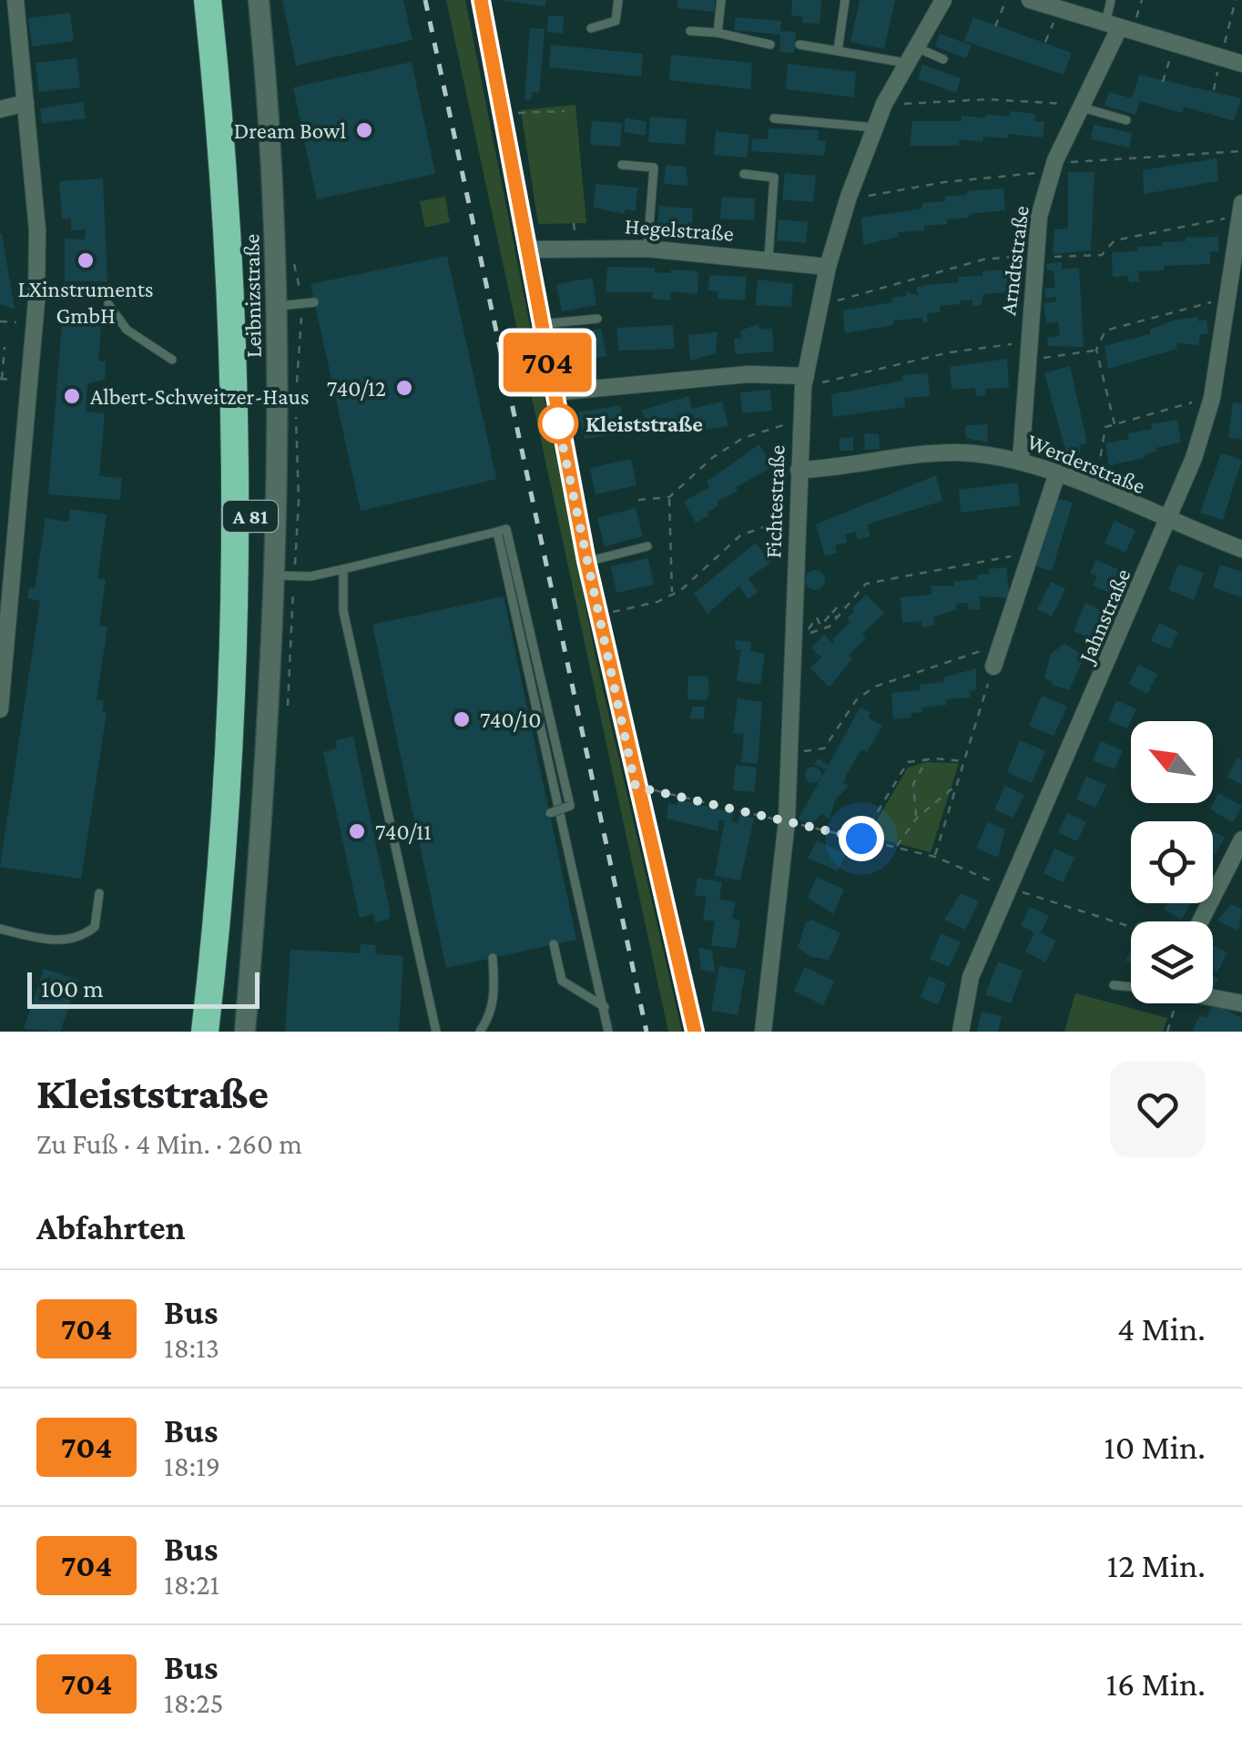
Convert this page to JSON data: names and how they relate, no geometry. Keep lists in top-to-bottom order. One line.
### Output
{"streets":{"highway":["A 81"],"street":["Hegelstraße","Arndtstraße","Leibnizstraße","Werderstraße","Fichtestraße","Jahnstraße"]},"crossings":[["Hegelstraße","Fichtestraße"],["Arndtstraße","Werderstraße"],["Werderstraße","Fichtestraße"],["Werderstraße","Jahnstraße"]],"places":["Dream Bowl","LXinstruments GmbH","740/12","Albert-Schweitzer-Haus","Kleiststraße","740/10","740/11"],"lines":["bus line 704"],"scale_bar":"100 m","north":"top left","page":{"on_map":"704","scale":"100 m","heading":[["Kleiststraße","Zu Fuß · 4 Min. · 260 m"],"Abfahrten"],"list":[{"mark":"704","name":"Bus","note":"18:13","value":"4 Min."},{"mark":"704","name":"Bus","note":"18:19","value":"10 Min."},{"mark":"704","name":"Bus","note":"18:21","value":"12 Min."},{"mark":"704","name":"Bus","note":"18:25","value":"16 Min."}]}}
